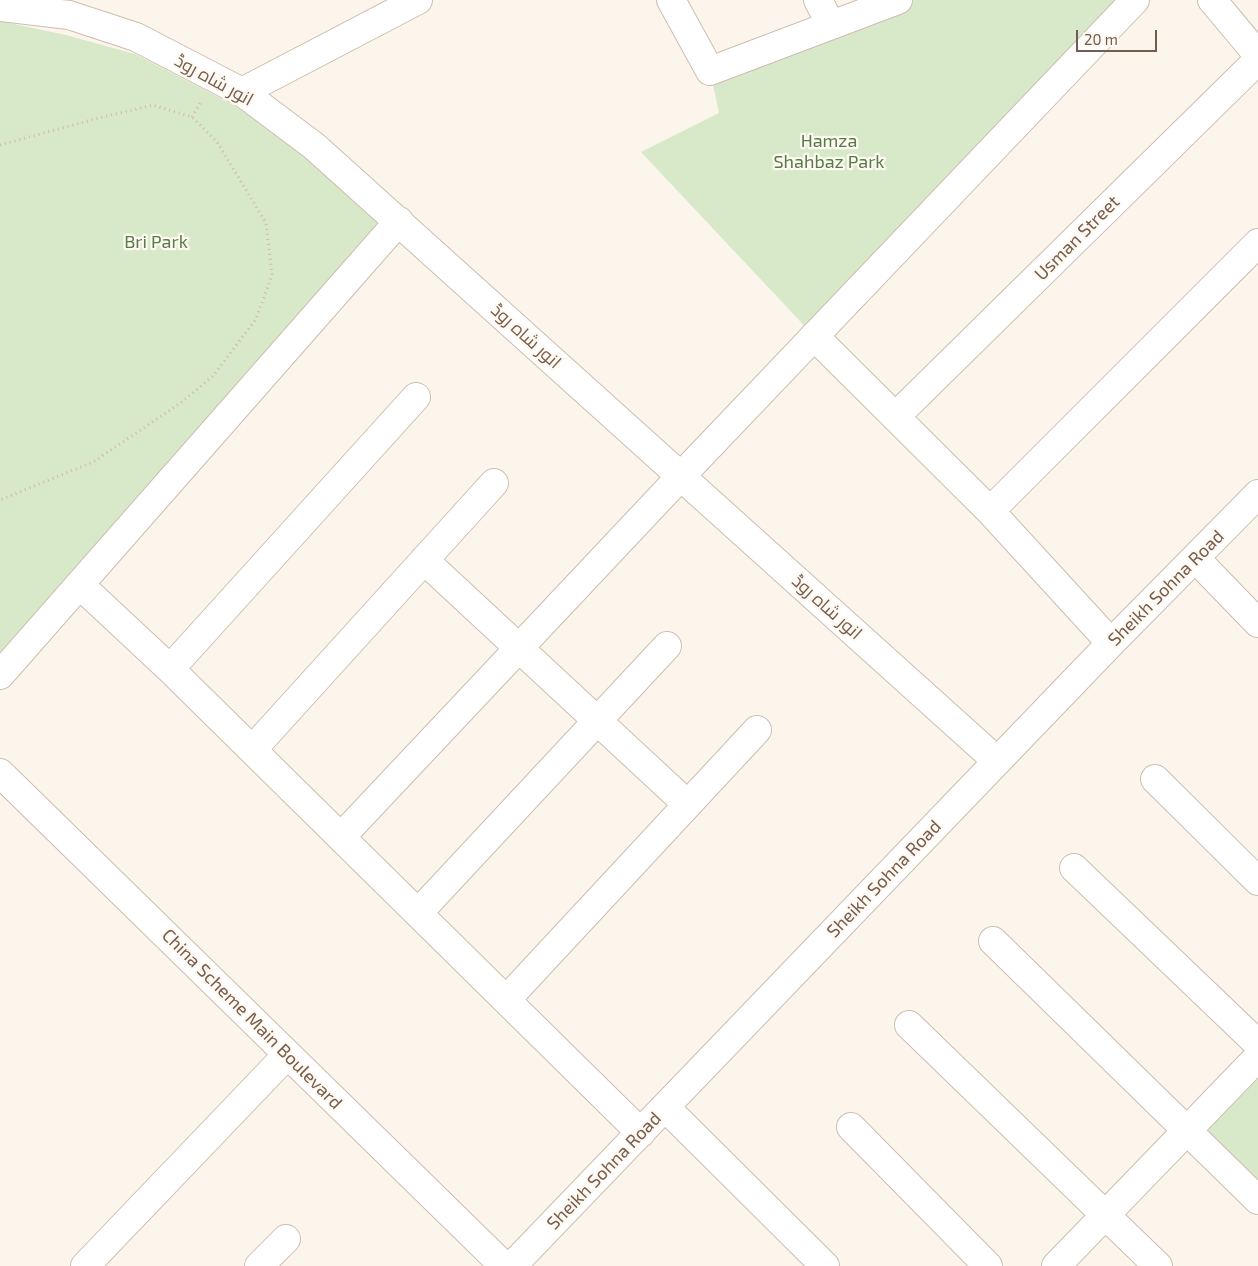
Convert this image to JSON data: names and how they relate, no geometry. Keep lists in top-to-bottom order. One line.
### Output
{"streets":{"street":["انور شاہ روڈ","Usman Street","Sheikh Sohna Road","China Scheme Main Boulevard"]},"crossings":[["انور شاہ روڈ","Sheikh Sohna Road"]],"parks":["Hamza Shahbaz Park","Bri Park"],"scale_bar":"20 m"}
